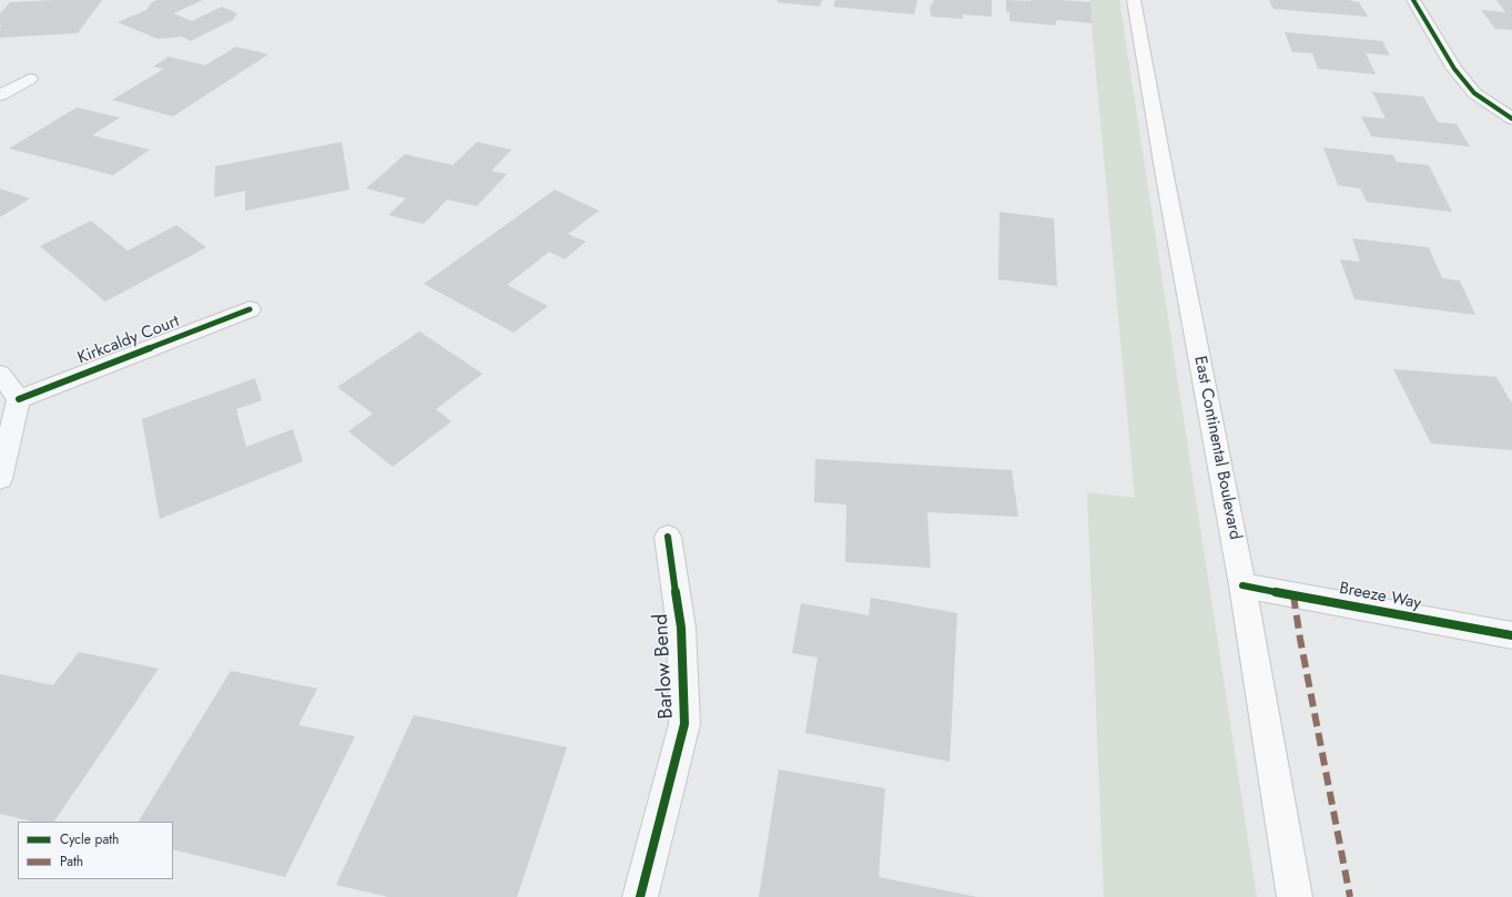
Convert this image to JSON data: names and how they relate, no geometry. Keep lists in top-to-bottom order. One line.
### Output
{"streets":{"main road":["East Continental Boulevard"],"street":["Kirkcaldy Court","Breeze Way","Barlow Bend"]},"crossings":[["East Continental Boulevard","Breeze Way"]],"legend":["Cycle path","Path"]}
